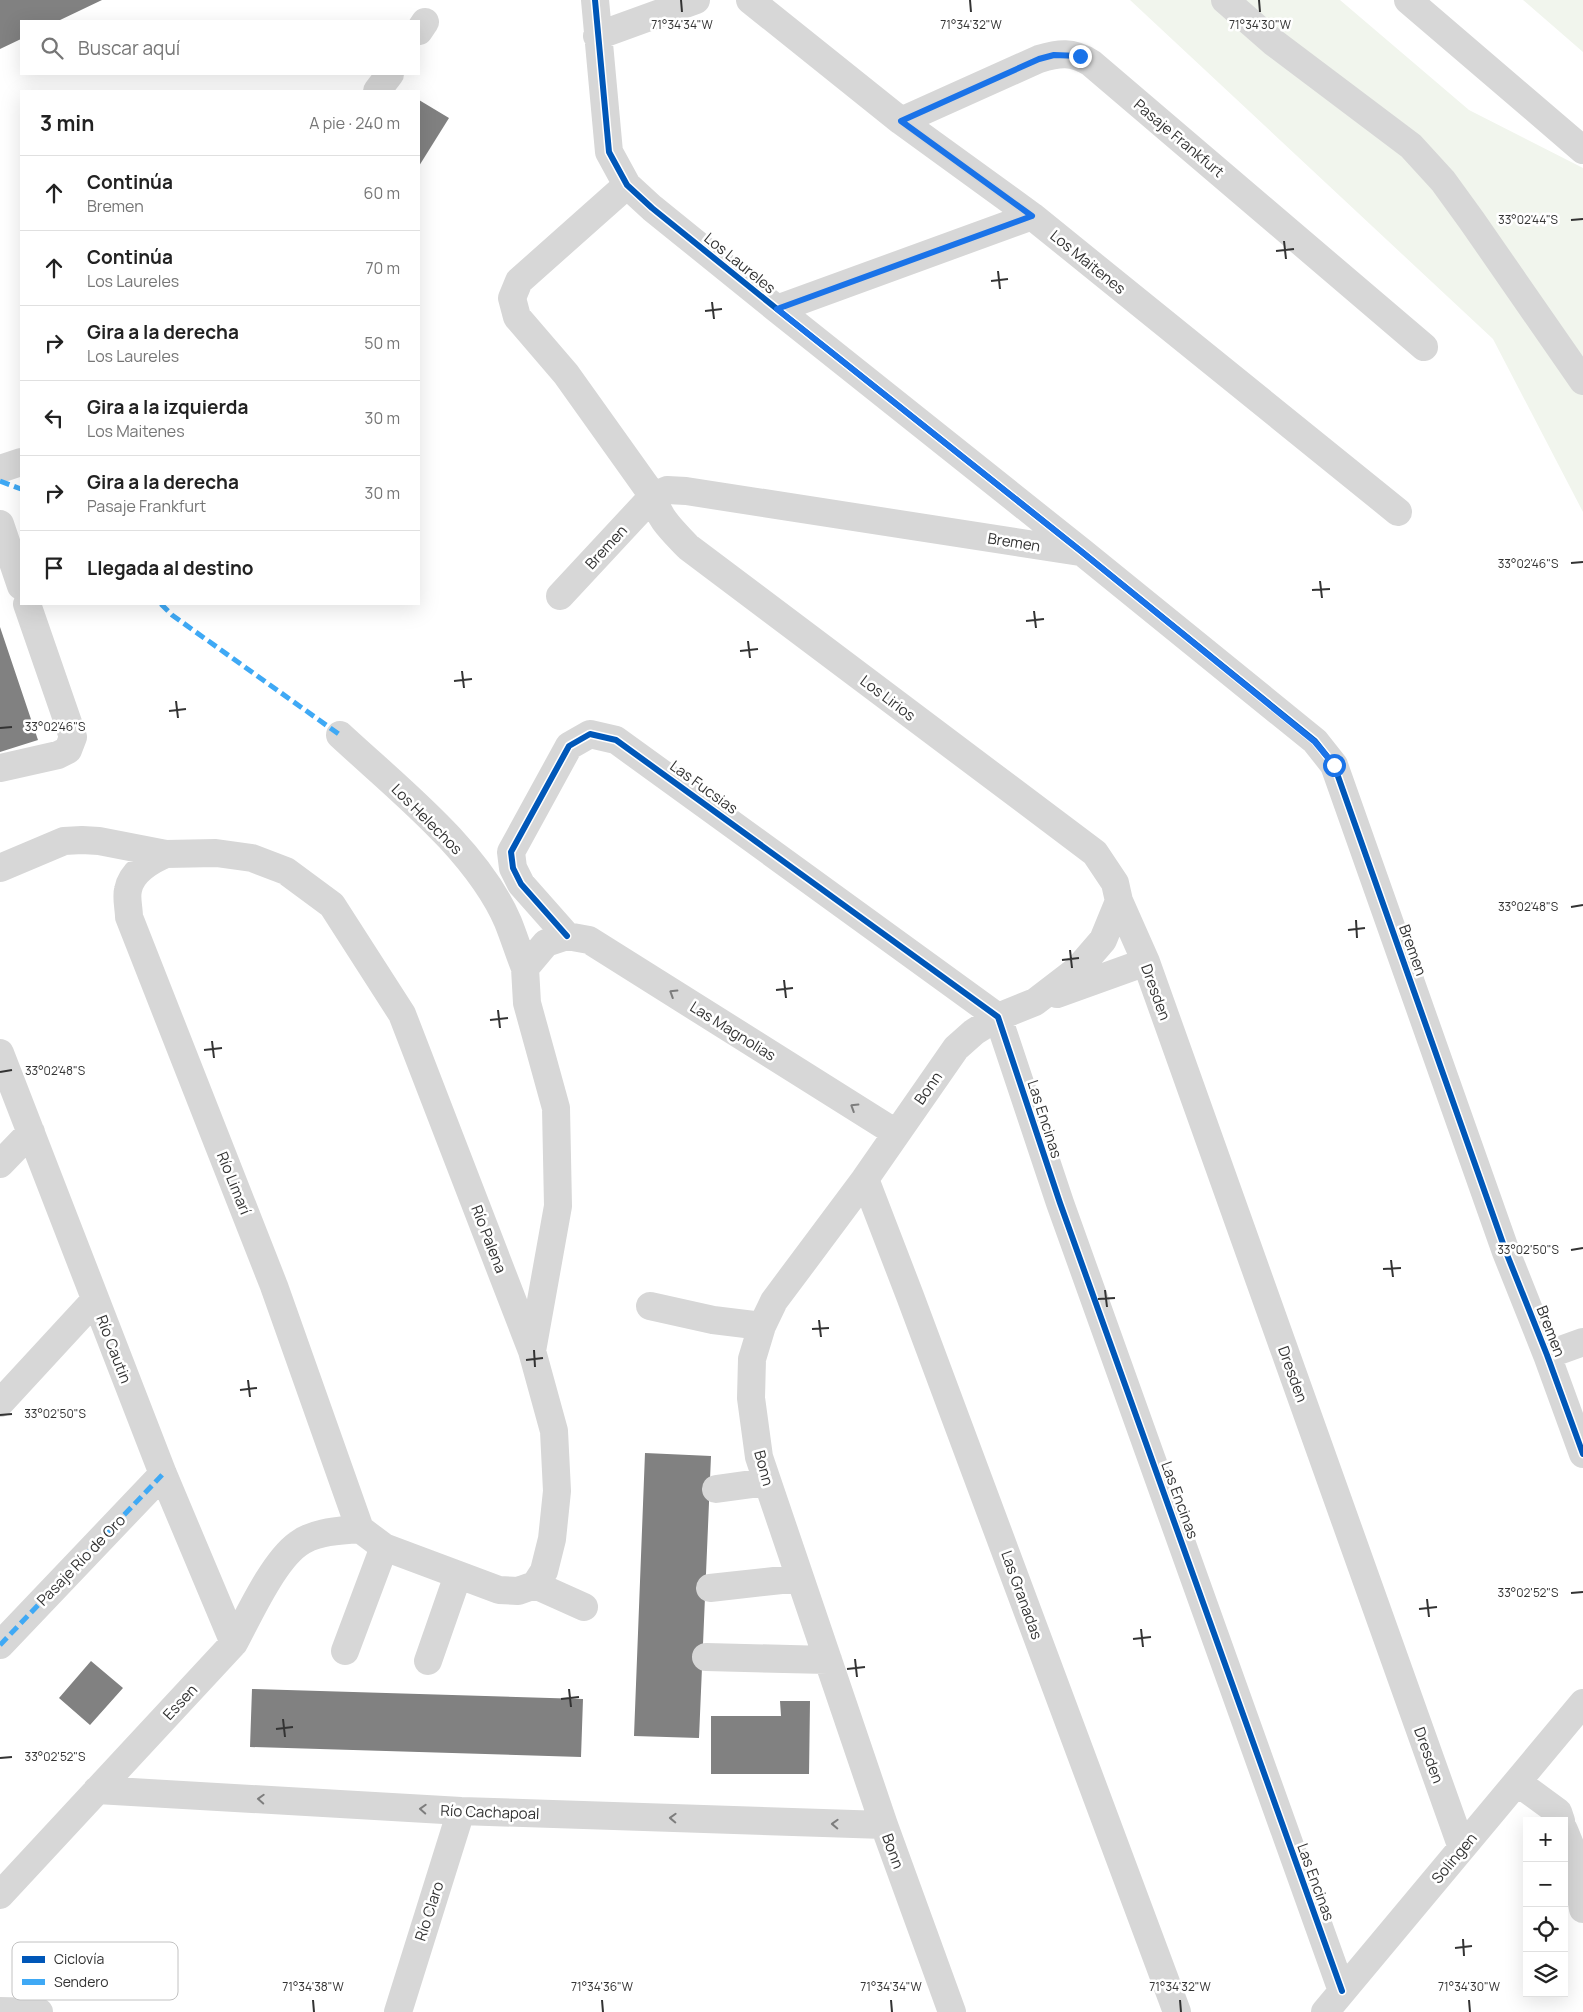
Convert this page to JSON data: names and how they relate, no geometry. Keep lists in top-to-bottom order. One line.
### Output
{"streets":{"street":["Pasaje Frankfurt","Los Maitenes","Los Laureles","Bremen","Los Lirios","Las Fucsias","Los Helechos","Dresden","Las Magnolias","Bonn","Las Encinas","Río Limarí","Río Palena","Río Cautin","Pasaje Río de Oro","Las Granadas","Essen","Río Cachapoal","Solingen","Río Claro"]},"crossings":[["Pasaje Frankfurt","Los Maitenes"],["Los Maitenes","Los Laureles"],["Los Laureles","Bremen"],["Los Laureles","Los Lirios"],["Bremen","Los Lirios"],["Los Lirios","Dresden"],["Los Lirios","Bonn"],["Las Fucsias","Las Magnolias"],["Las Fucsias","Bonn"],["Las Fucsias","Las Encinas"],["Los Helechos","Río Palena"],["Dresden","Bonn"],["Dresden","Solingen"],["Las Magnolias","Bonn"],["Bonn","Las Encinas"],["Bonn","Las Granadas"],["Bonn","Río Cachapoal"],["Las Encinas","Solingen"],["Río Limarí","Río Palena"],["Río Limarí","Essen"],["Río Cautin","Pasaje Río de Oro"],["Río Cautin","Essen"],["Essen","Río Cachapoal"],["Río Cachapoal","Río Claro"]],"one_way":["Las Magnolias"],"legend":["Ciclovía","Sendero"],"page":{"search":"Buscar aquí","heading":["3 min","A pie · 240 m"],"list":[["Continúa","Bremen","60 m"],["Continúa","Los Laureles","70 m"],["Gira a la derecha","Los Laureles","50 m"],["Gira a la izquierda","Los Maitenes","30 m"],["Gira a la derecha","Pasaje Frankfurt","30 m"],"Llegada al destino"],"map_buttons":["+","−"]},"coordinates":["71°34'34\"W","71°34'32\"W","71°34'30\"W","33°02'44\"S","33°02'46\"S","33°02'48\"S","33°02'50\"S","33°02'52\"S","71°34'38\"W","71°34'36\"W"]}
